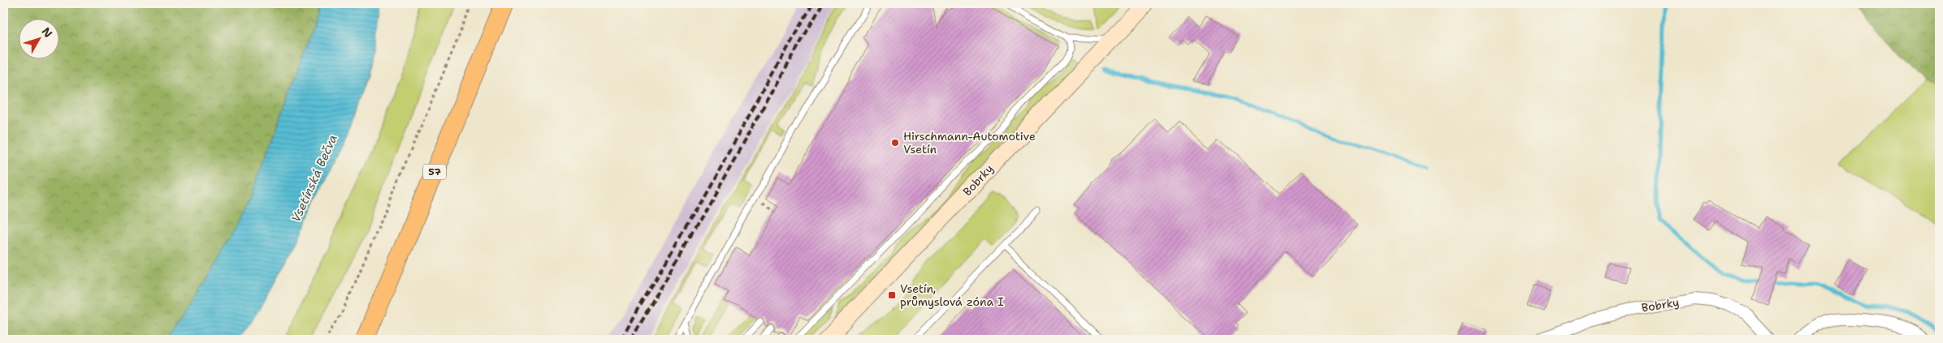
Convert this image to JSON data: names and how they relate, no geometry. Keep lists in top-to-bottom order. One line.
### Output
{"streets":{"main road":["57"],"street":["Bobrky"]},"water":["Vsetínská Bečva"],"places":{"other":["Hirschmann-Automotive Vsetín"],"transit":["Vsetín, průmyslová zóna I"]},"north":"top right"}
